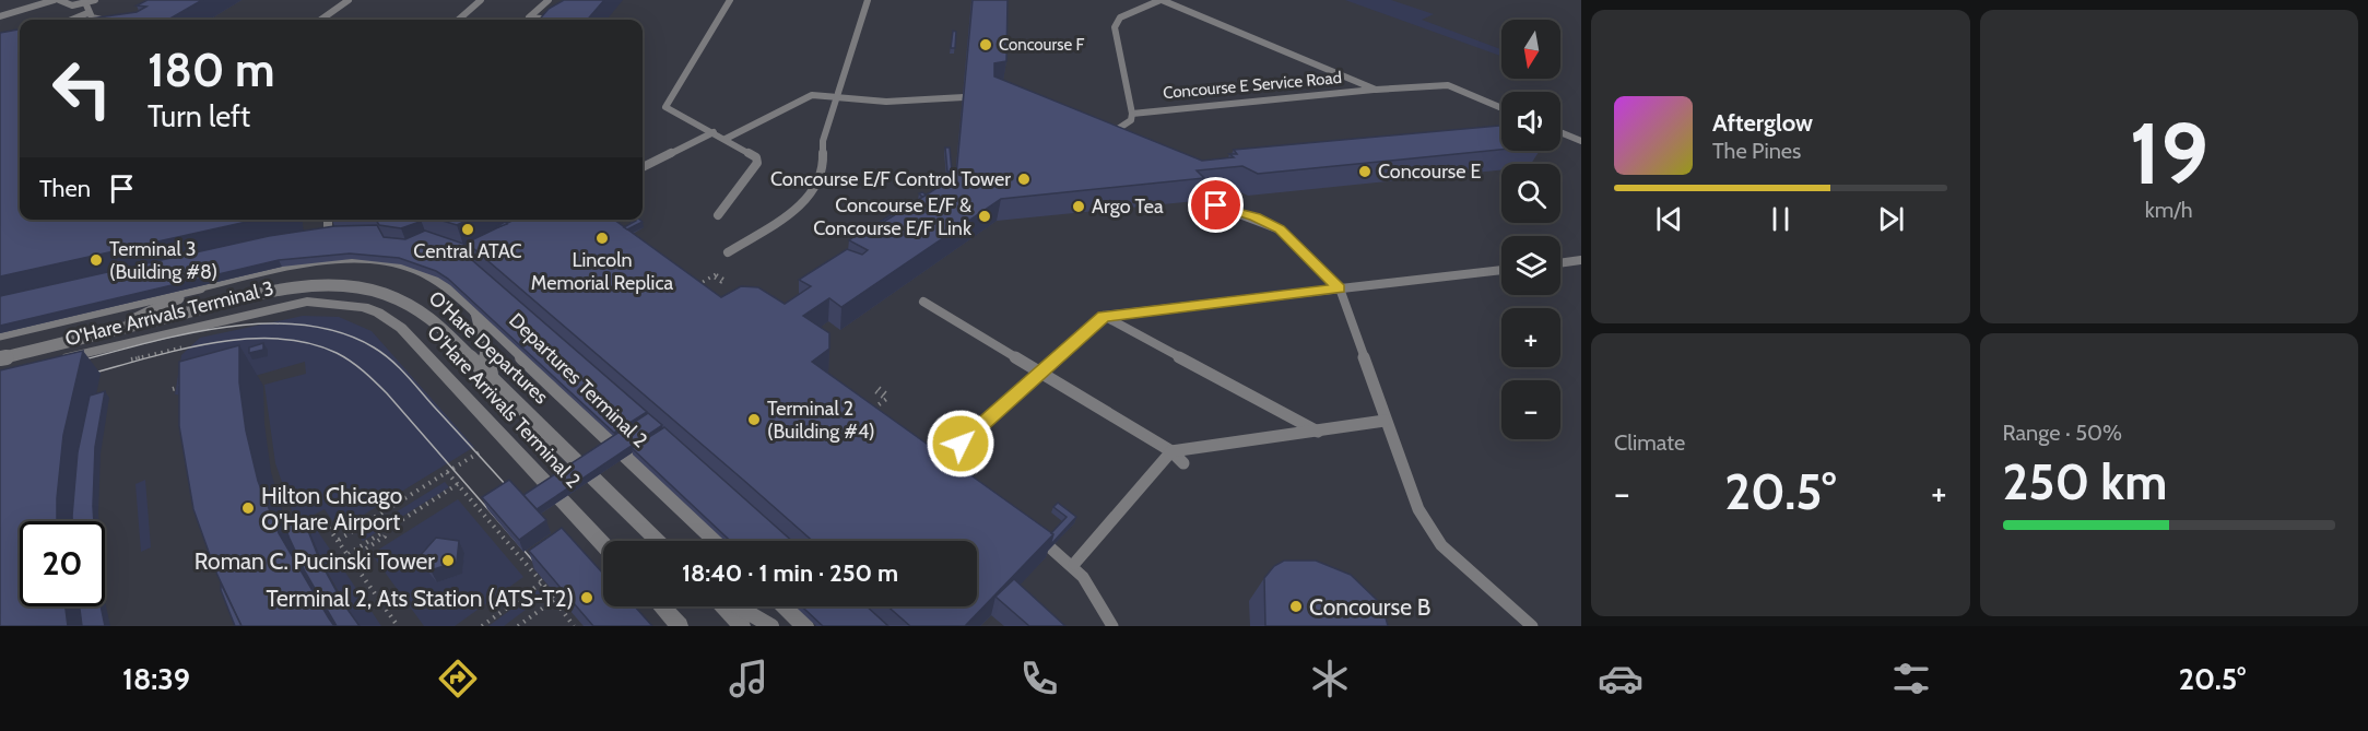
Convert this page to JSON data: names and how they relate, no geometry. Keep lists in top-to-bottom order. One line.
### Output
{"streets":{"street":["O'Hare Arrivals Terminal 3","O'Hare Departures","Departures Terminal 2","O'Hare Arrivals Terminal 2"],"lane":["Concourse E Service Road"]},"crossings":[["O'Hare Arrivals Terminal 3","O'Hare Arrivals Terminal 2"]],"places":["Concourse F","Concourse E","Concourse E/F Control Tower","Argo Tea","Concourse E/F & Concourse E/F Link","Central ATAC","Lincoln Memorial Replica","Terminal 3 (Building #8)","Terminal 2 (Building #4)","Hilton Chicago O'Hare Airport","Roman C. Pucinski Tower","Terminal 2, Ats Station (ATS-T2)","Concourse B"],"north":"bottom","page":{"tile":[["19","km/h"],"Climate",["Range · 50%","250 km"]],"map_buttons":["+","−"],"turn":["180 m","Turn left"],"song":["Afterglow","The Pines"],"then":"Then","heat":["−","20.5°","+"],"limit":"20","trip":"18:40 · 1 min · 250 m","tabs":["18:39","20.5°"]}}
